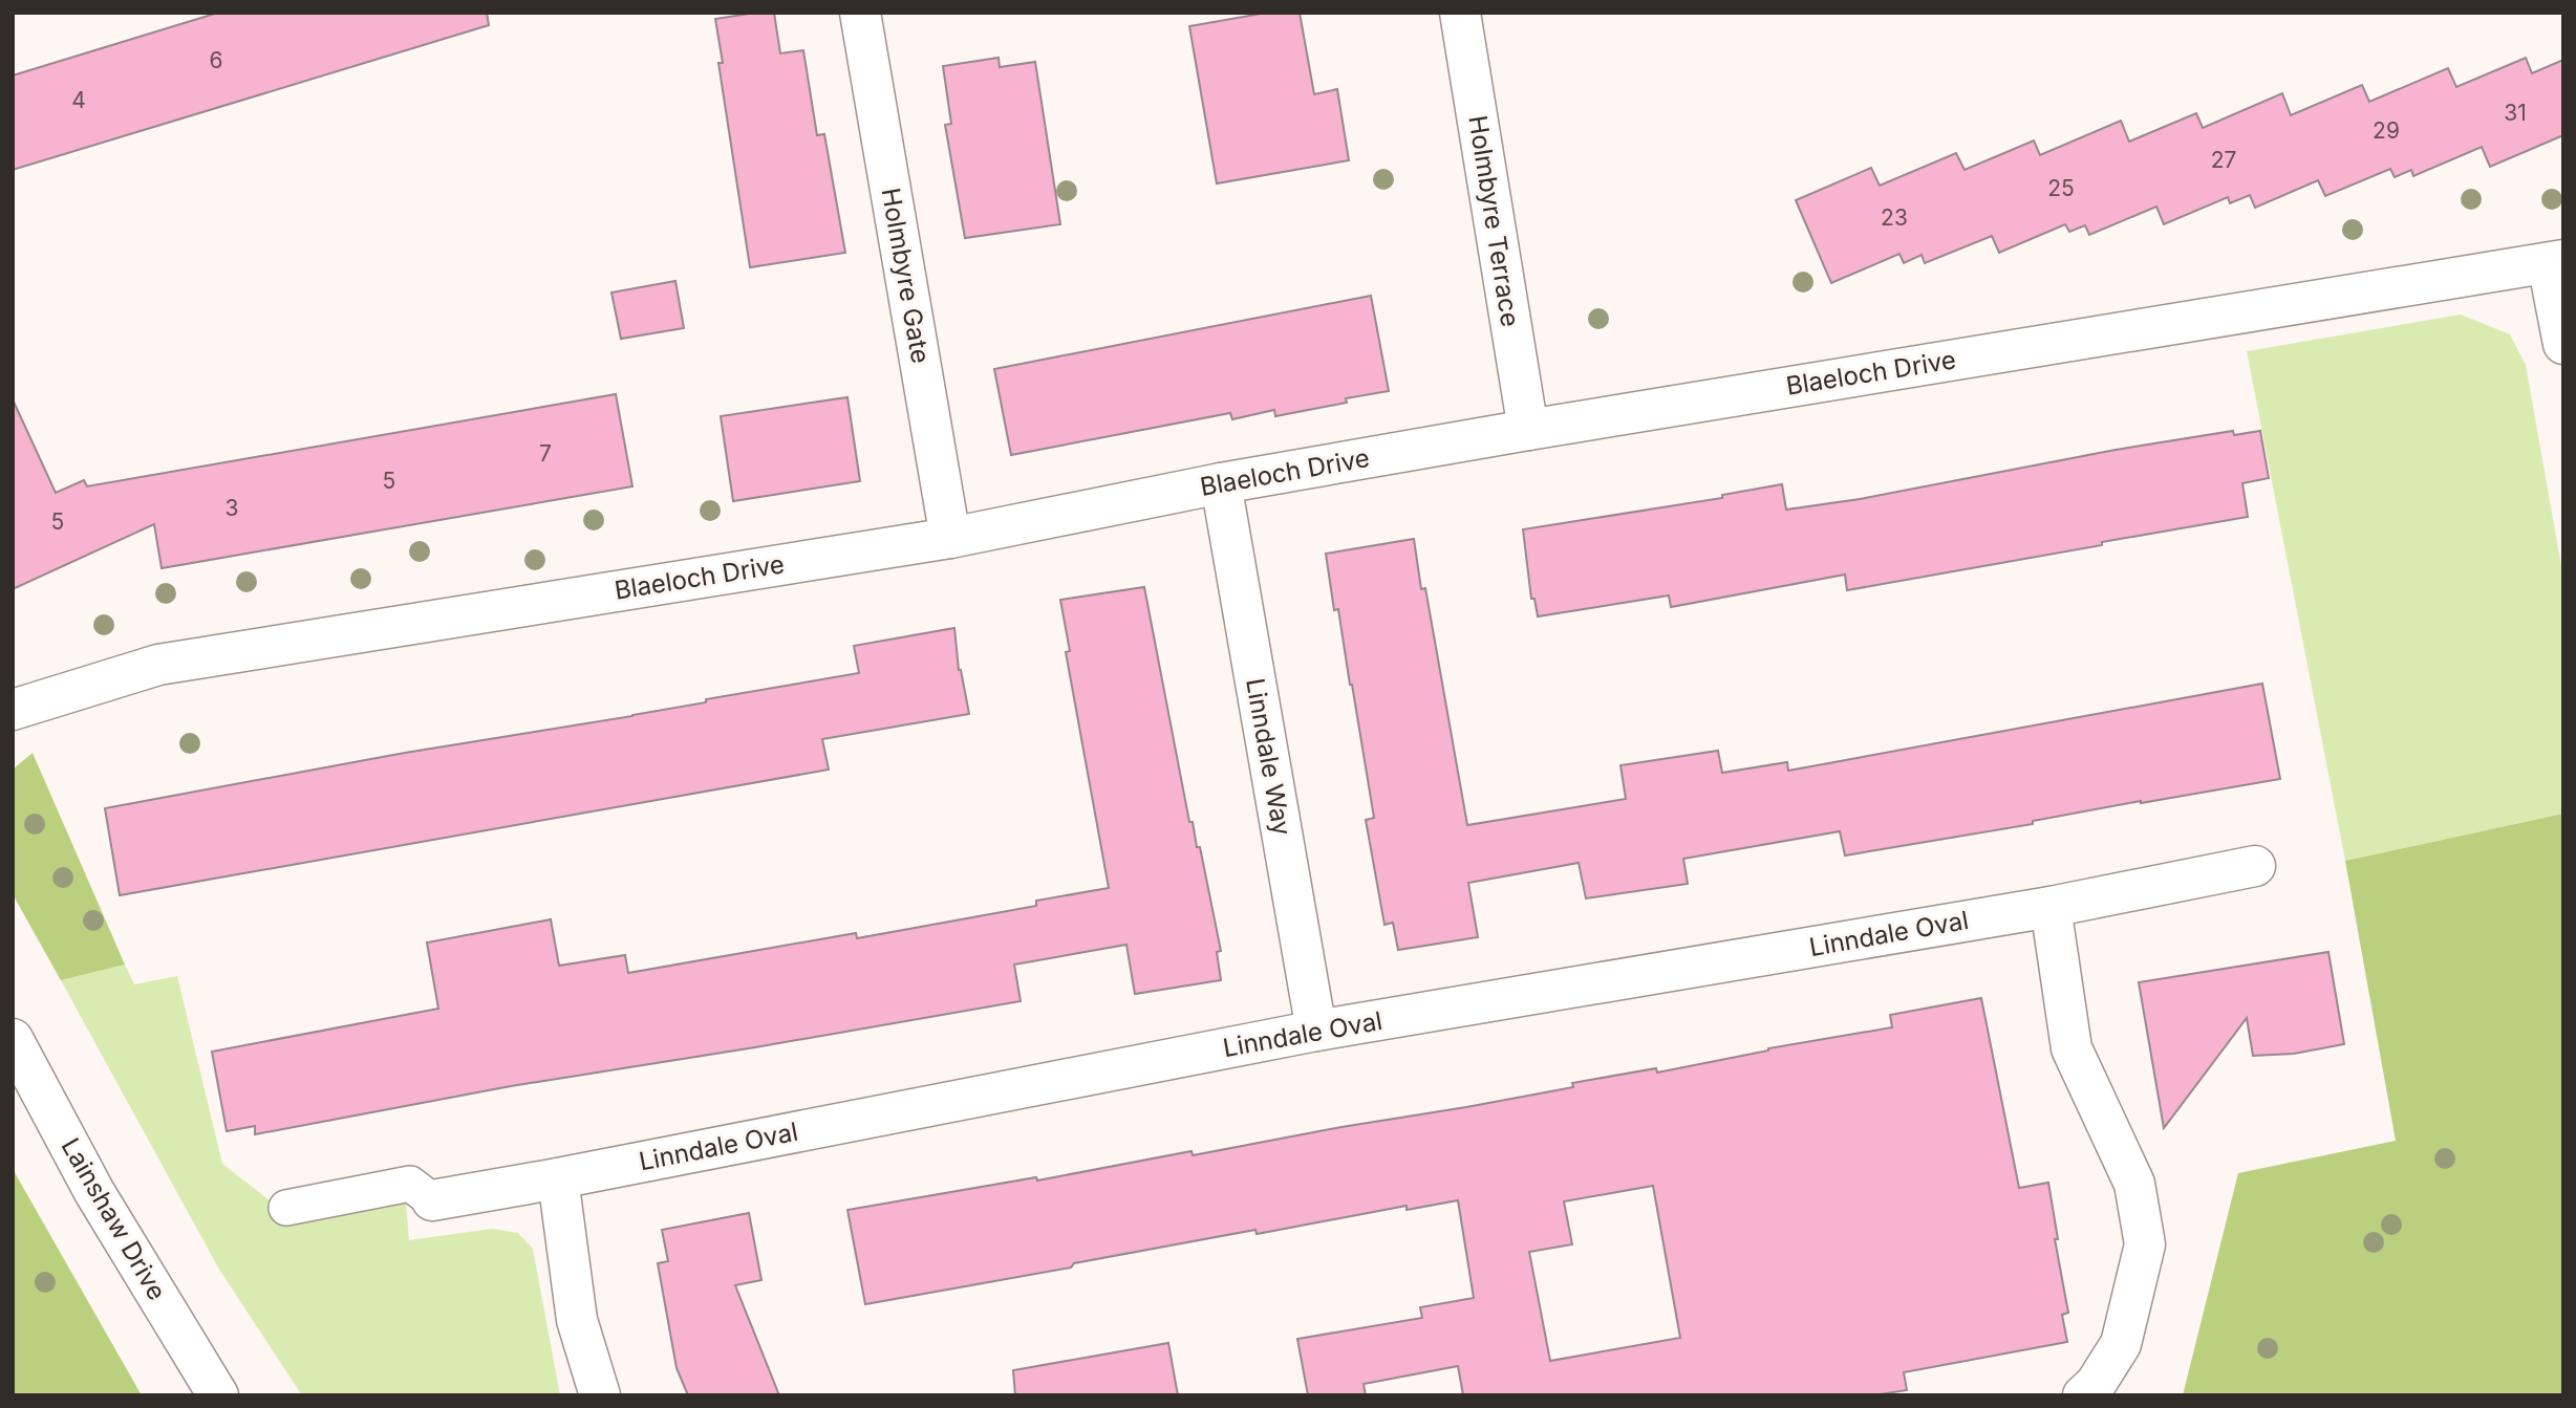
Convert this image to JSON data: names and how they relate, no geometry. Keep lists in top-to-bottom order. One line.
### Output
{"streets":{"street":["Holmbyre Terrace","Holmbyre Gate","Blaeloch Drive","Linndale Way","Linndale Oval","Lainshaw Drive"]},"crossings":[["Holmbyre Terrace","Blaeloch Drive"],["Holmbyre Gate","Blaeloch Drive"],["Blaeloch Drive","Linndale Way"],["Linndale Way","Linndale Oval"]],"house_numbers":["6","4","31","29","27","25","23","7","5","3","5"]}
